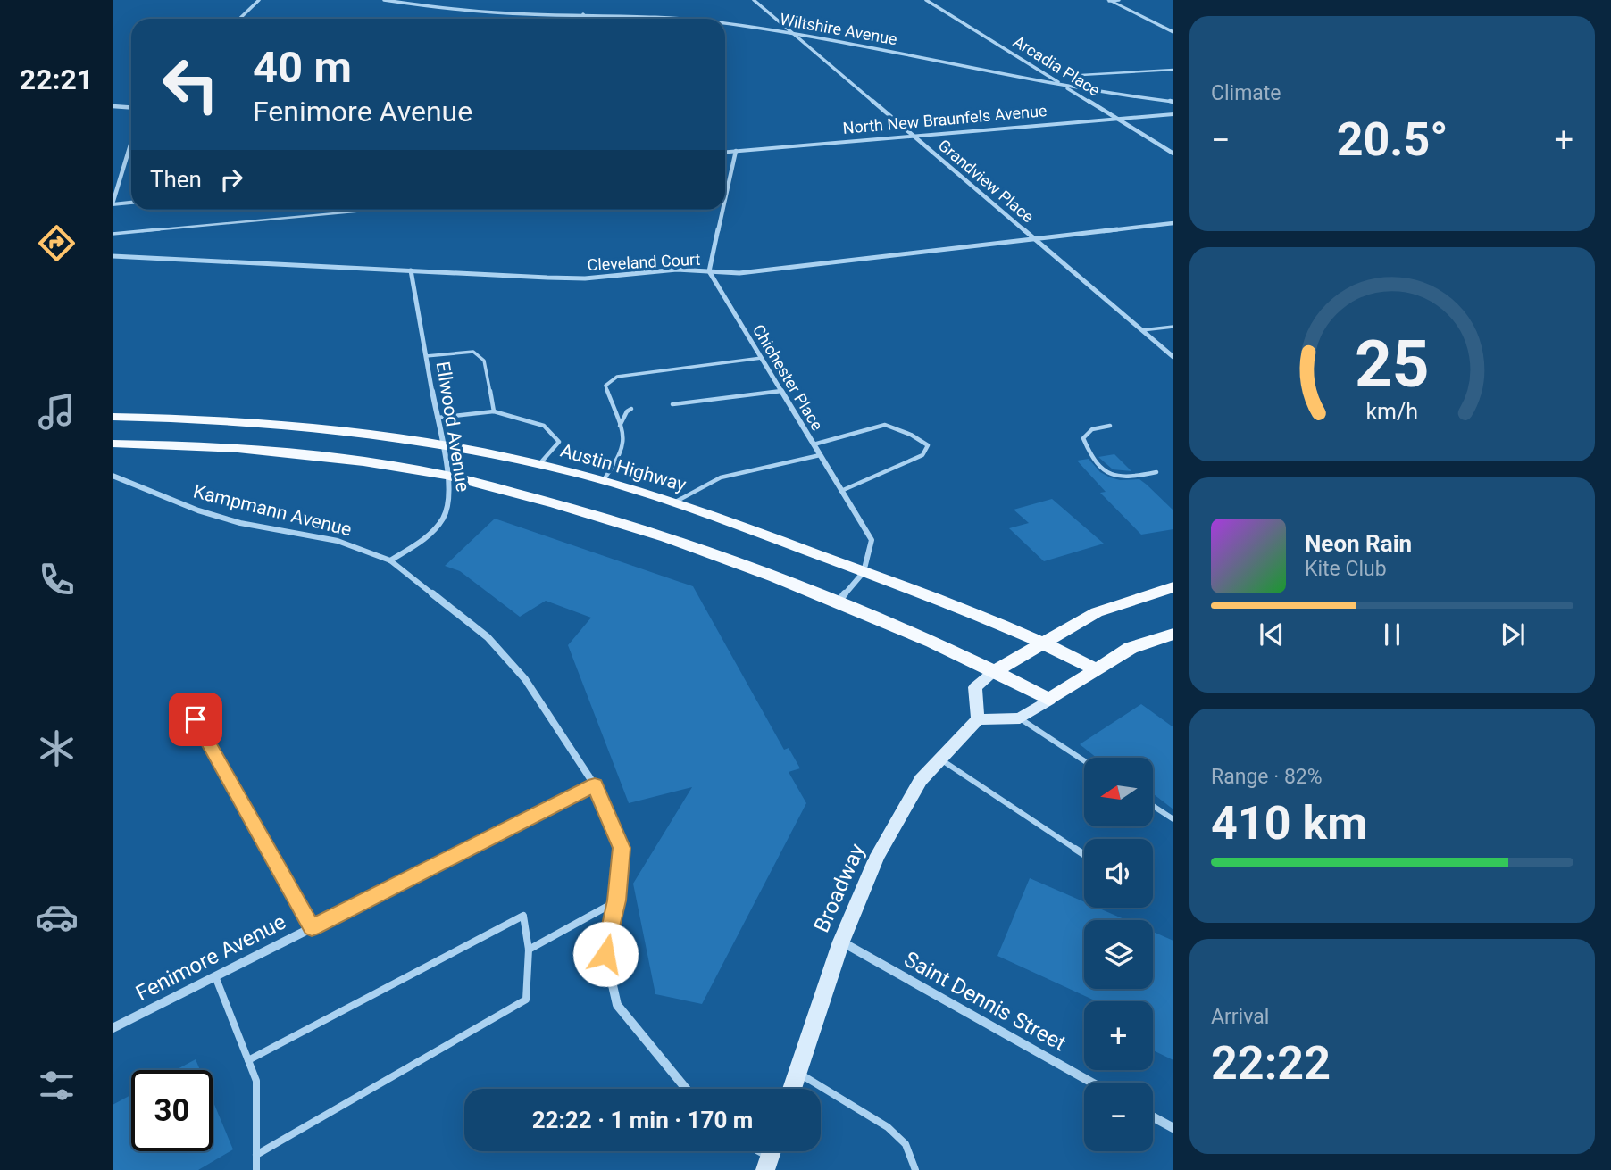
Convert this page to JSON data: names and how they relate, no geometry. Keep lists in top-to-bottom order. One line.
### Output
{"streets":{"main road":["Austin Highway","Broadway"],"street":["Wiltshire Avenue","Arcadia Place","North New Braunfels Avenue","Grandview Place","Cleveland Court","Chichester Place","Ellwood Avenue","Kampmann Avenue","Fenimore Avenue","Saint Dennis Street"]},"crossings":[["Wiltshire Avenue","Arcadia Place"],["Wiltshire Avenue","Grandview Place"],["Arcadia Place","North New Braunfels Avenue"],["North New Braunfels Avenue","Grandview Place"],["Grandview Place","Cleveland Court"],["Cleveland Court","Chichester Place"],["Cleveland Court","Ellwood Avenue"],["Chichester Place","Austin Highway"],["Ellwood Avenue","Austin Highway"],["Ellwood Avenue","Kampmann Avenue"],["Kampmann Avenue","Fenimore Avenue"],["Broadway","Saint Dennis Street"]],"north":"left","page":{"tabs":"22:21","tile":["Climate",["Range · 82%","410 km"],["Arrival","22:22"]],"turn":["40 m","Fenimore Avenue"],"heat":["−","20.5°","+"],"then":"Then","song":["Neon Rain","Kite Club"],"map_buttons":["+","−"],"limit":"30","trip":"22:22 · 1 min · 170 m","gauge":["25","km/h"]}}
